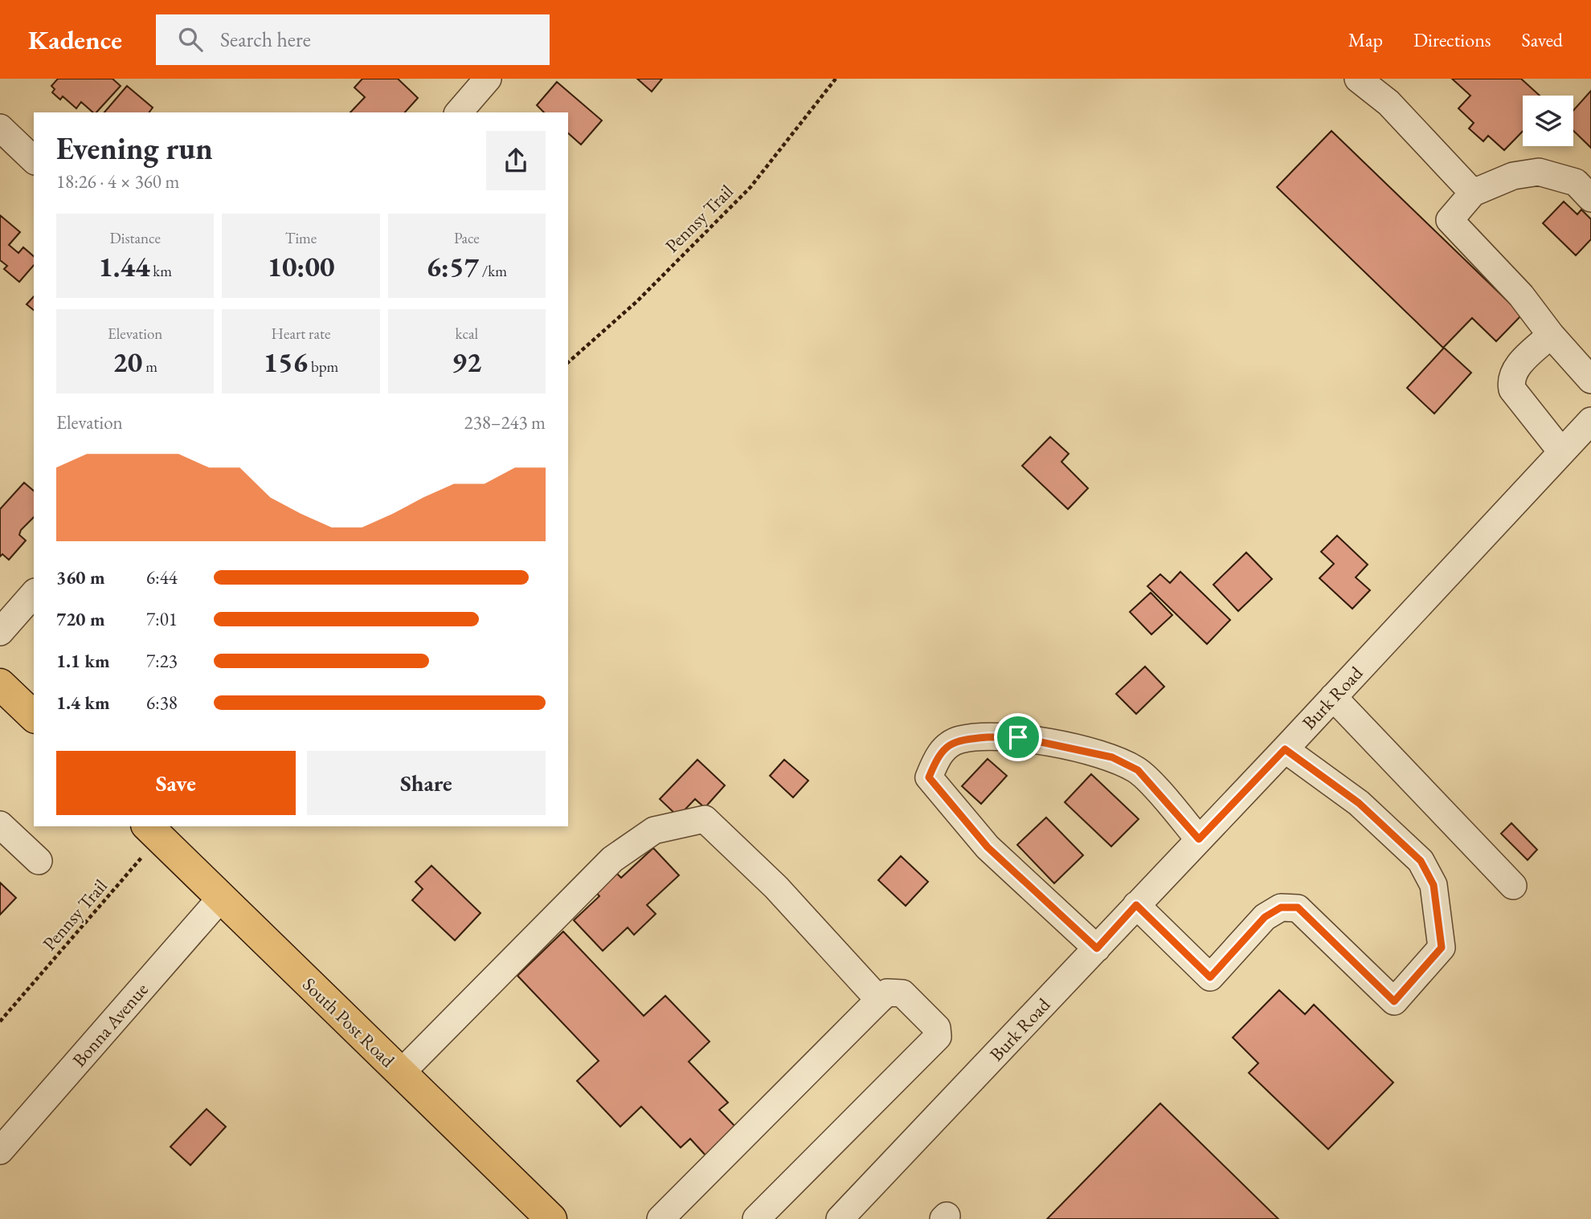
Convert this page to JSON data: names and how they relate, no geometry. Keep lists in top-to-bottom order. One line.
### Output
{"streets":{"main road":["South Post Road"],"street":["Burk Road","Bonna Avenue"],"path":["Pennsy Trail"]},"crossings":[["Pennsy Trail","South Post Road"],["South Post Road","Bonna Avenue"]],"page":{"header":"Kadence","search":"Search here","nav":["Map","Directions","Saved"],"heading":["Evening run","18:26 · 4 × 360 m"],"stats":[["Distance","1.44 km"],["Time","10:00"],["Pace","6:57 /km"],["Elevation","20 m"],["Heart rate","156 bpm"],["kcal","92"]],"chart":["Elevation","238–243 m"],"list":[{"name":"360 m","note":"6:44"},{"name":"720 m","note":"7:01"},{"name":"1.1 km","note":"7:23"},{"name":"1.4 km","note":"6:38"}],"buttons":["Save","Share"]}}
